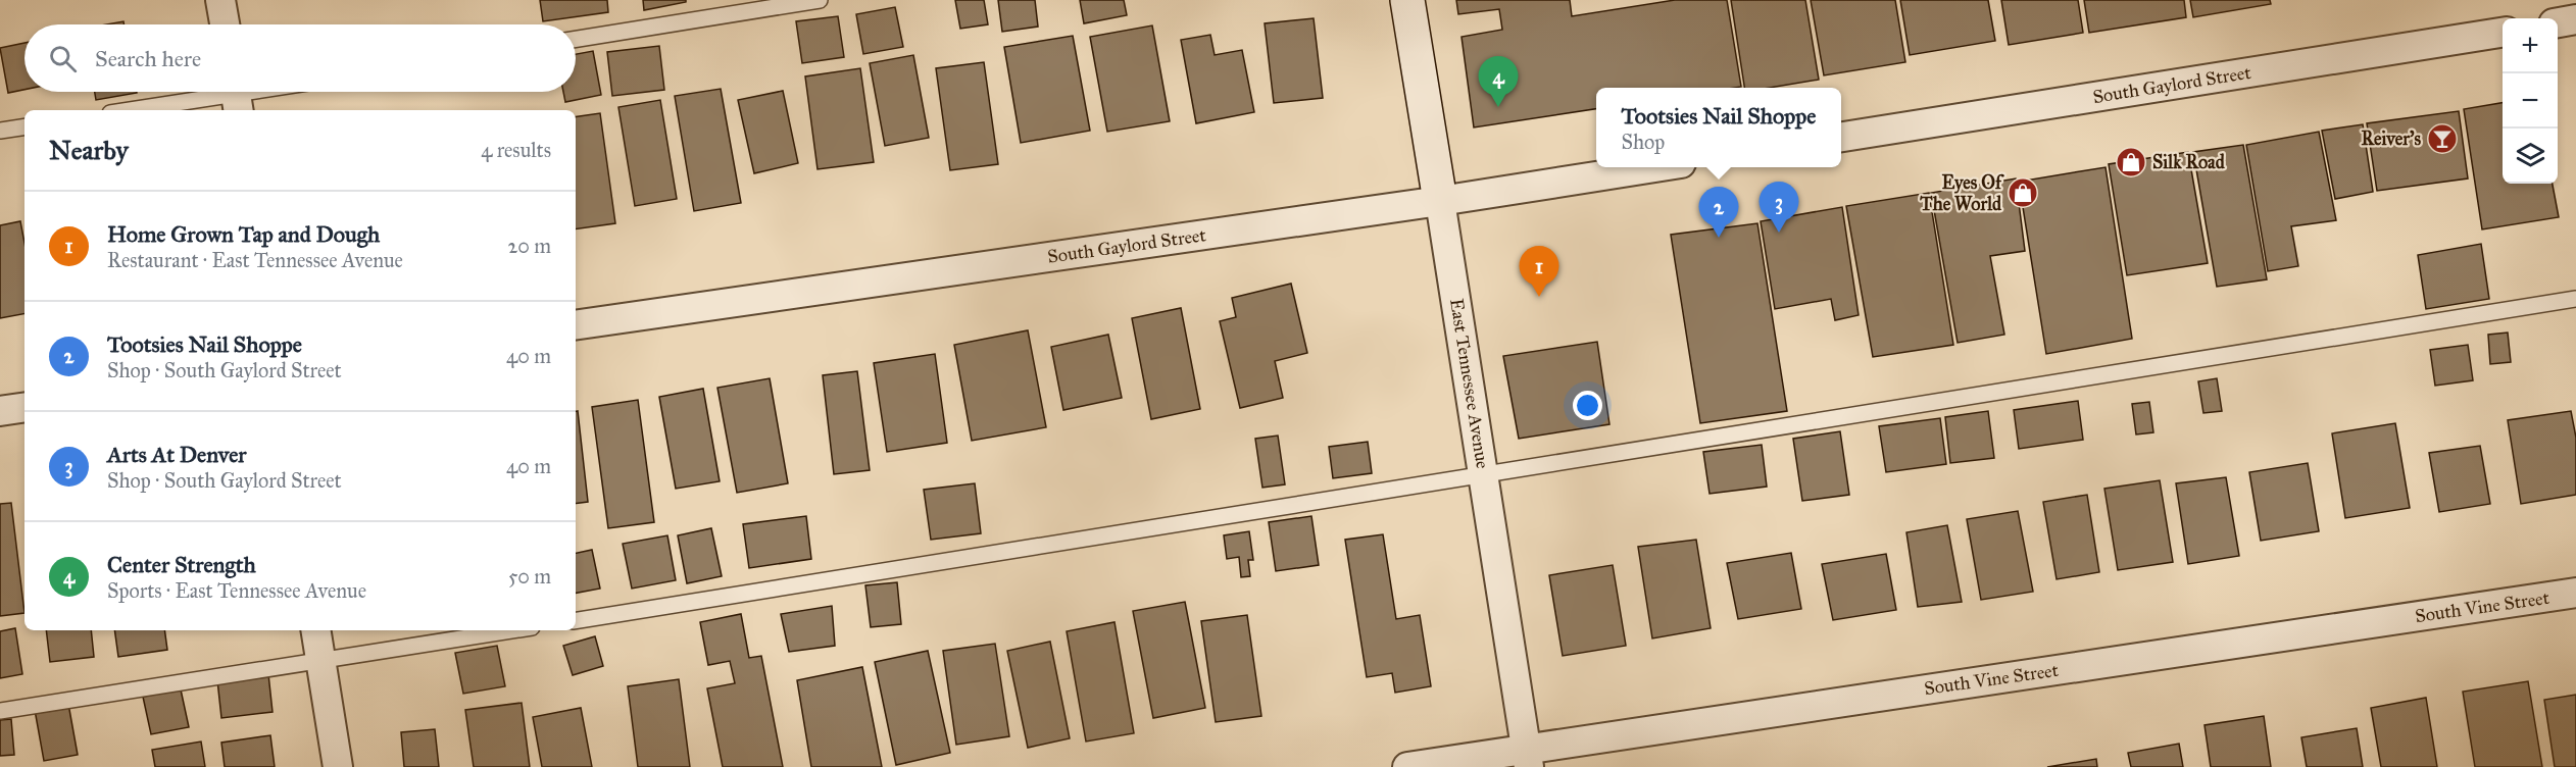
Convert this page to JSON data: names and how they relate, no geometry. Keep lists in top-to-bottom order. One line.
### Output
{"streets":{"street":["South Gaylord Street","East Tennessee Avenue","South Vine Street"]},"crossings":[["South Gaylord Street","East Tennessee Avenue"],["East Tennessee Avenue","South Vine Street"]],"places":{"bar":["Reiver's"],"shop":["Silk Road","Eyes Of The World"]},"page":{"map_buttons":["+","−"],"search":"Search here","pins":["4","3","2","1"],"popup":["Tootsies Nail Shoppe","Shop"],"heading":["Nearby","4 results"],"list":[{"mark":"1","name":"Home Grown Tap and Dough","note":"Restaurant · East Tennessee Avenue","value":"20 m"},{"mark":"2","name":"Tootsies Nail Shoppe","note":"Shop · South Gaylord Street","value":"40 m"},{"mark":"3","name":"Arts At Denver","note":"Shop · South Gaylord Street","value":"40 m"},{"mark":"4","name":"Center Strength","note":"Sports · East Tennessee Avenue","value":"50 m"}]}}
